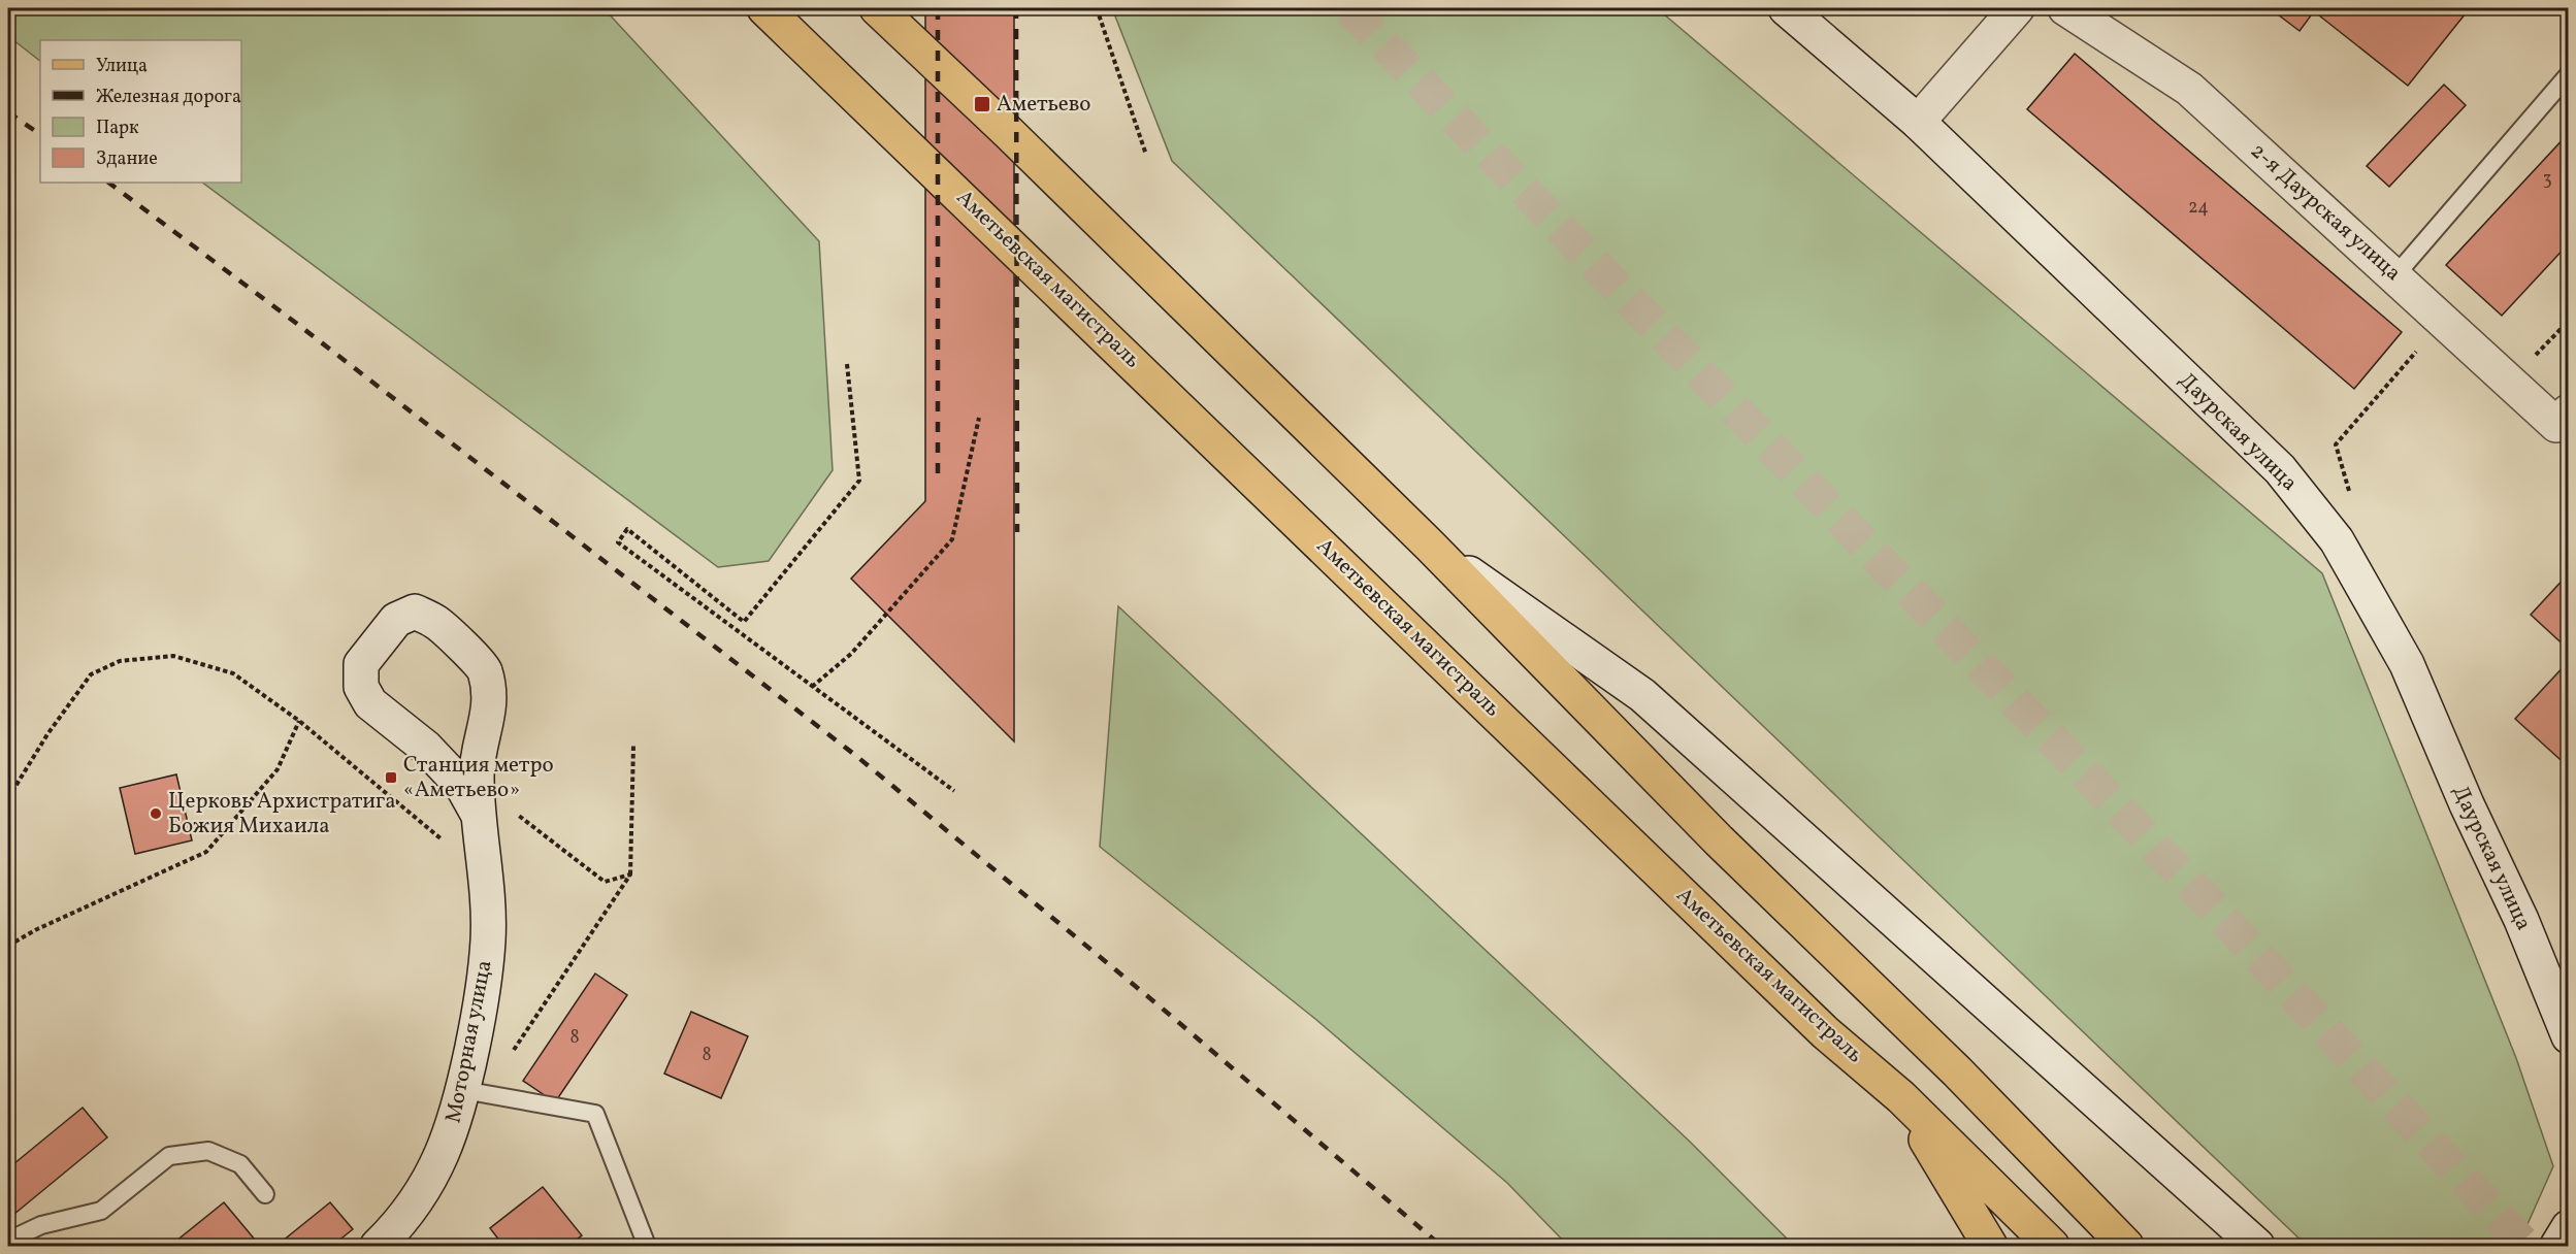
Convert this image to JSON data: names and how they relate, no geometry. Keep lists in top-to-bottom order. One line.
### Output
{"streets":{"main road":["Аметьевская магистраль"],"street":["2-я Даурская улица","Даурская улица","Моторная улица"]},"places":{"transit":["Аметьево","Станция метро «Аметьево»"],"other":["Церковь Архистратига Божия Михаила"]},"house_numbers":["3","24","8","8"],"legend":["Улица","Железная дорога","Парк","Здание"]}
